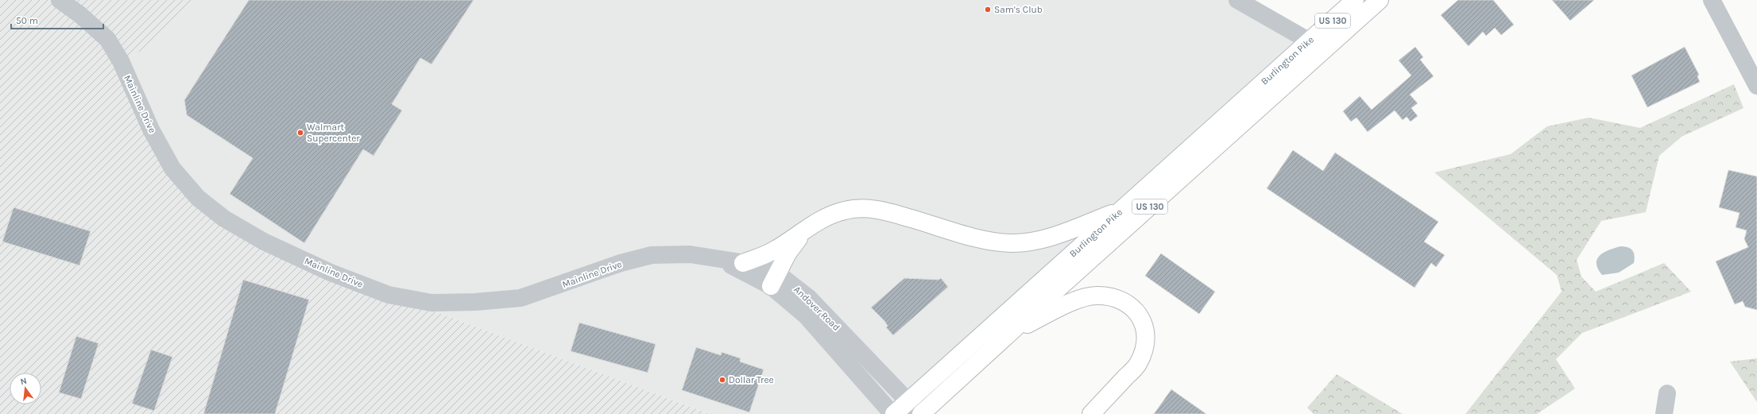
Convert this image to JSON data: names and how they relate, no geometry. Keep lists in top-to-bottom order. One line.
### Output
{"streets":{"highway":["US 130","Burlington Pike"],"street":["Mainline Drive","Andover Road"]},"crossings":[["Burlington Pike","Andover Road"],["Mainline Drive","Andover Road"]],"places":["Sam's Club","Walmart Supercenter","Dollar Tree"],"scale_bar":"50 m","north":"top"}
